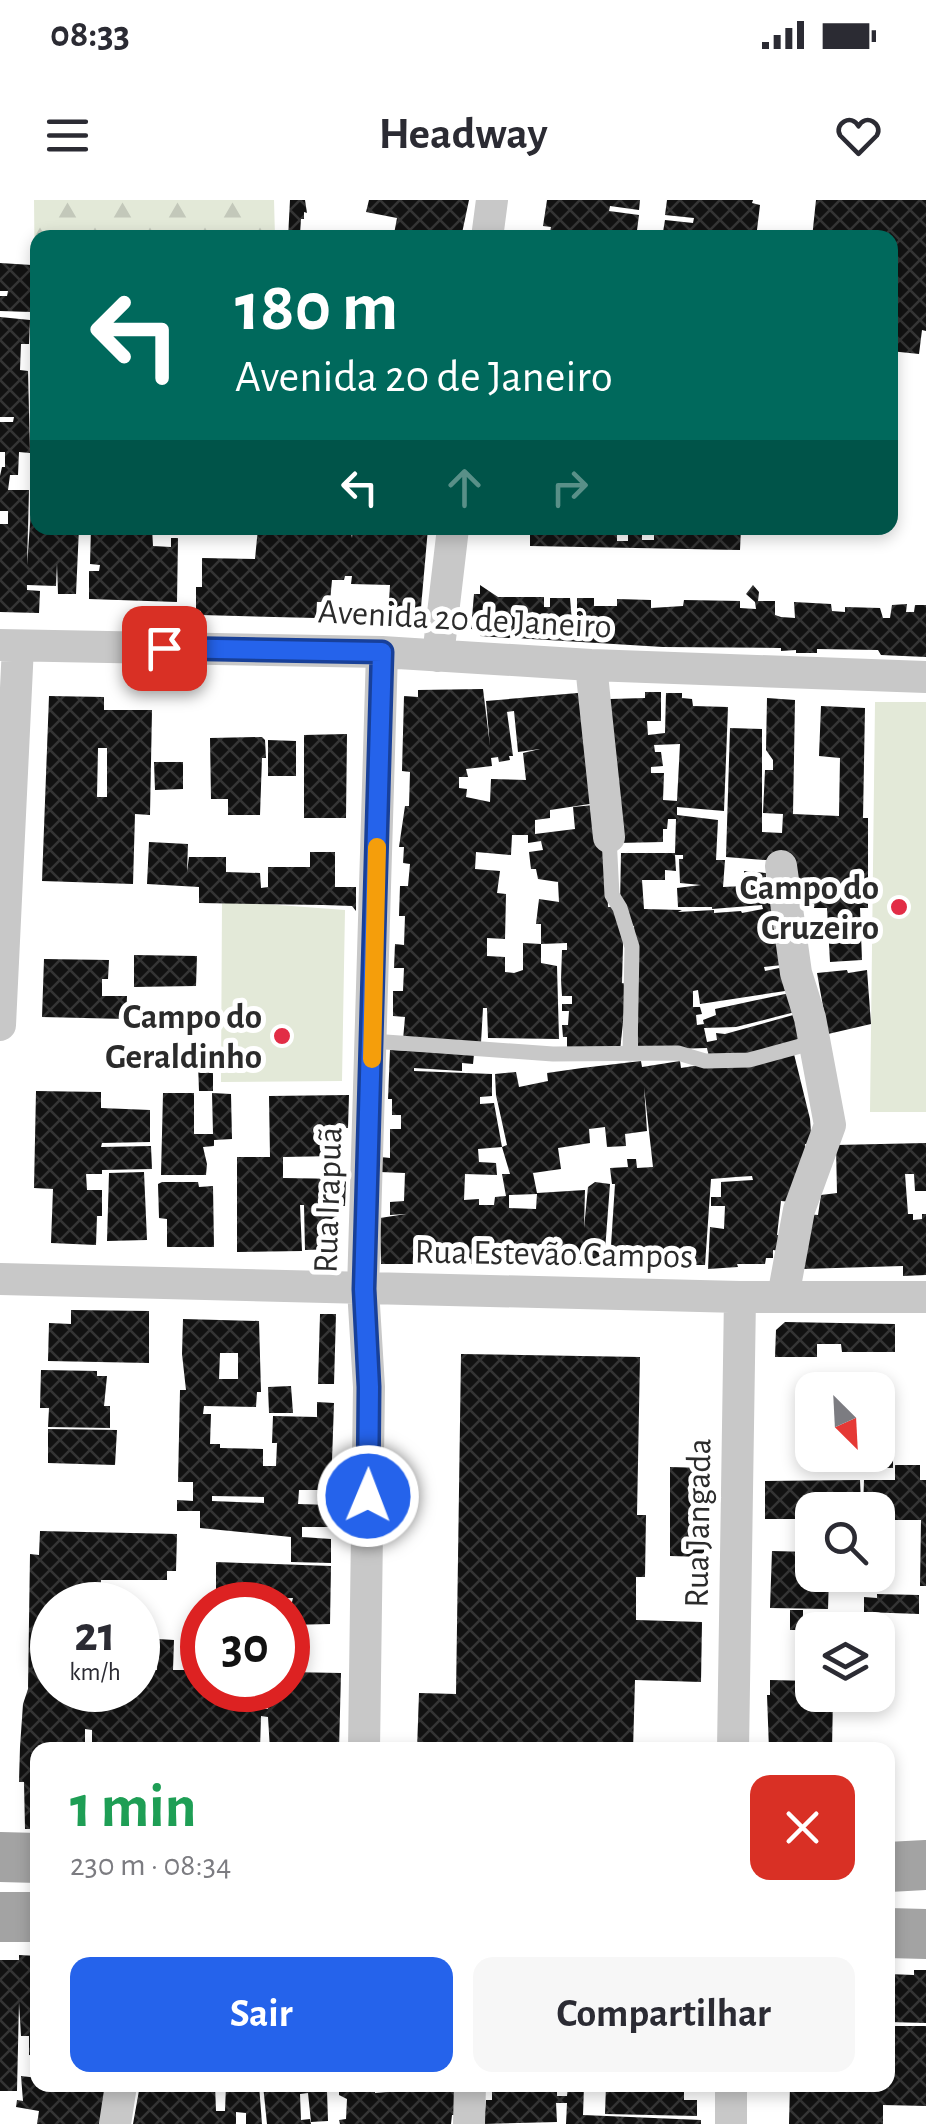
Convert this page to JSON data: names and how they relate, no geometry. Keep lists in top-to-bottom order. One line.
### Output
{"streets":{"street":["Avenida 20 de Janeiro","Rua Irapuã","Rua Estevão Campos","Rua Jangada"]},"crossings":[["Avenida 20 de Janeiro","Rua Irapuã"],["Rua Irapuã","Rua Estevão Campos"],["Rua Estevão Campos","Rua Jangada"]],"places":["Campo do Cruzeiro","Campo do Geraldinho"],"north":"bottom right","page":{"status":"08:33","header":"Headway","turn":["180 m","Avenida 20 de Janeiro"],"speed":"21 km/h","limit":"30","heading":["1 min","230 m · 08:34"],"buttons":["Sair","Compartilhar"]}}
